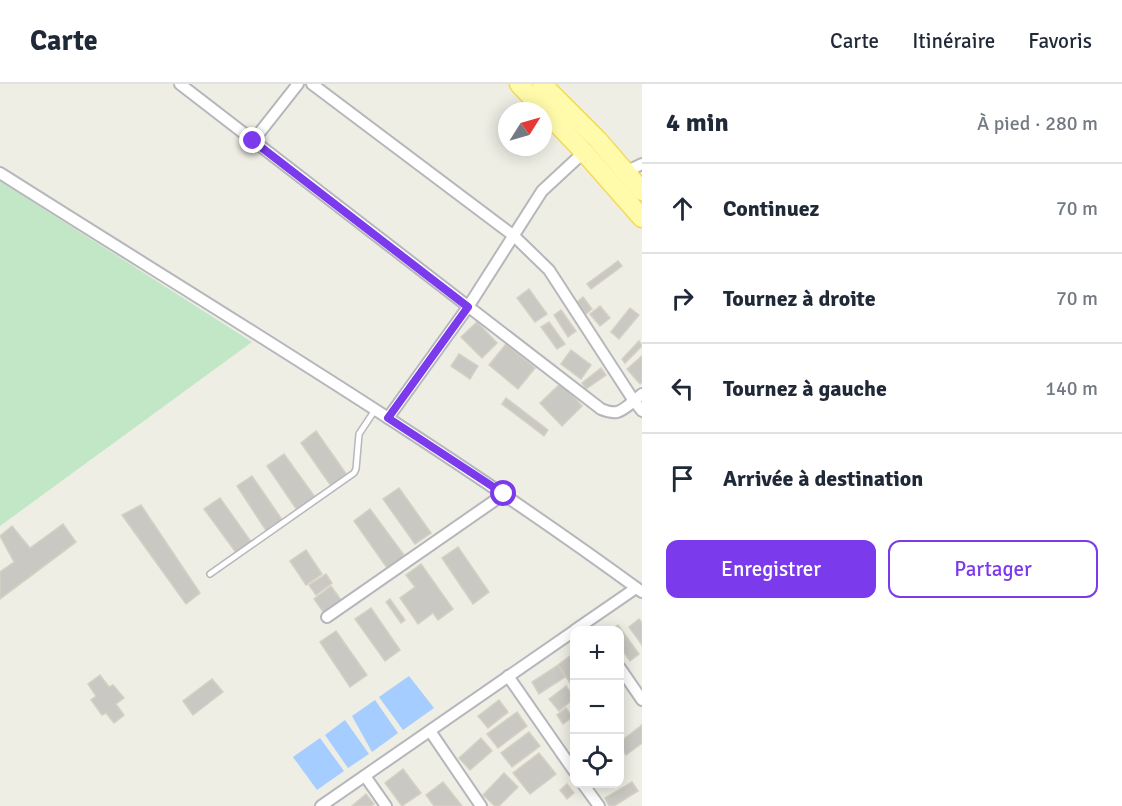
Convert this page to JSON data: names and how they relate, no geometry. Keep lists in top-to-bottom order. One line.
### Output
{"north":"top right","page":{"header":"Carte","nav":["Carte","Itinéraire","Favoris"],"heading":["4 min","À pied · 280 m"],"list":[["Continuez","70 m"],["Tournez à droite","70 m"],["Tournez à gauche","140 m"],"Arrivée à destination"],"buttons":["Enregistrer","Partager"],"map_buttons":["+","−"]}}
